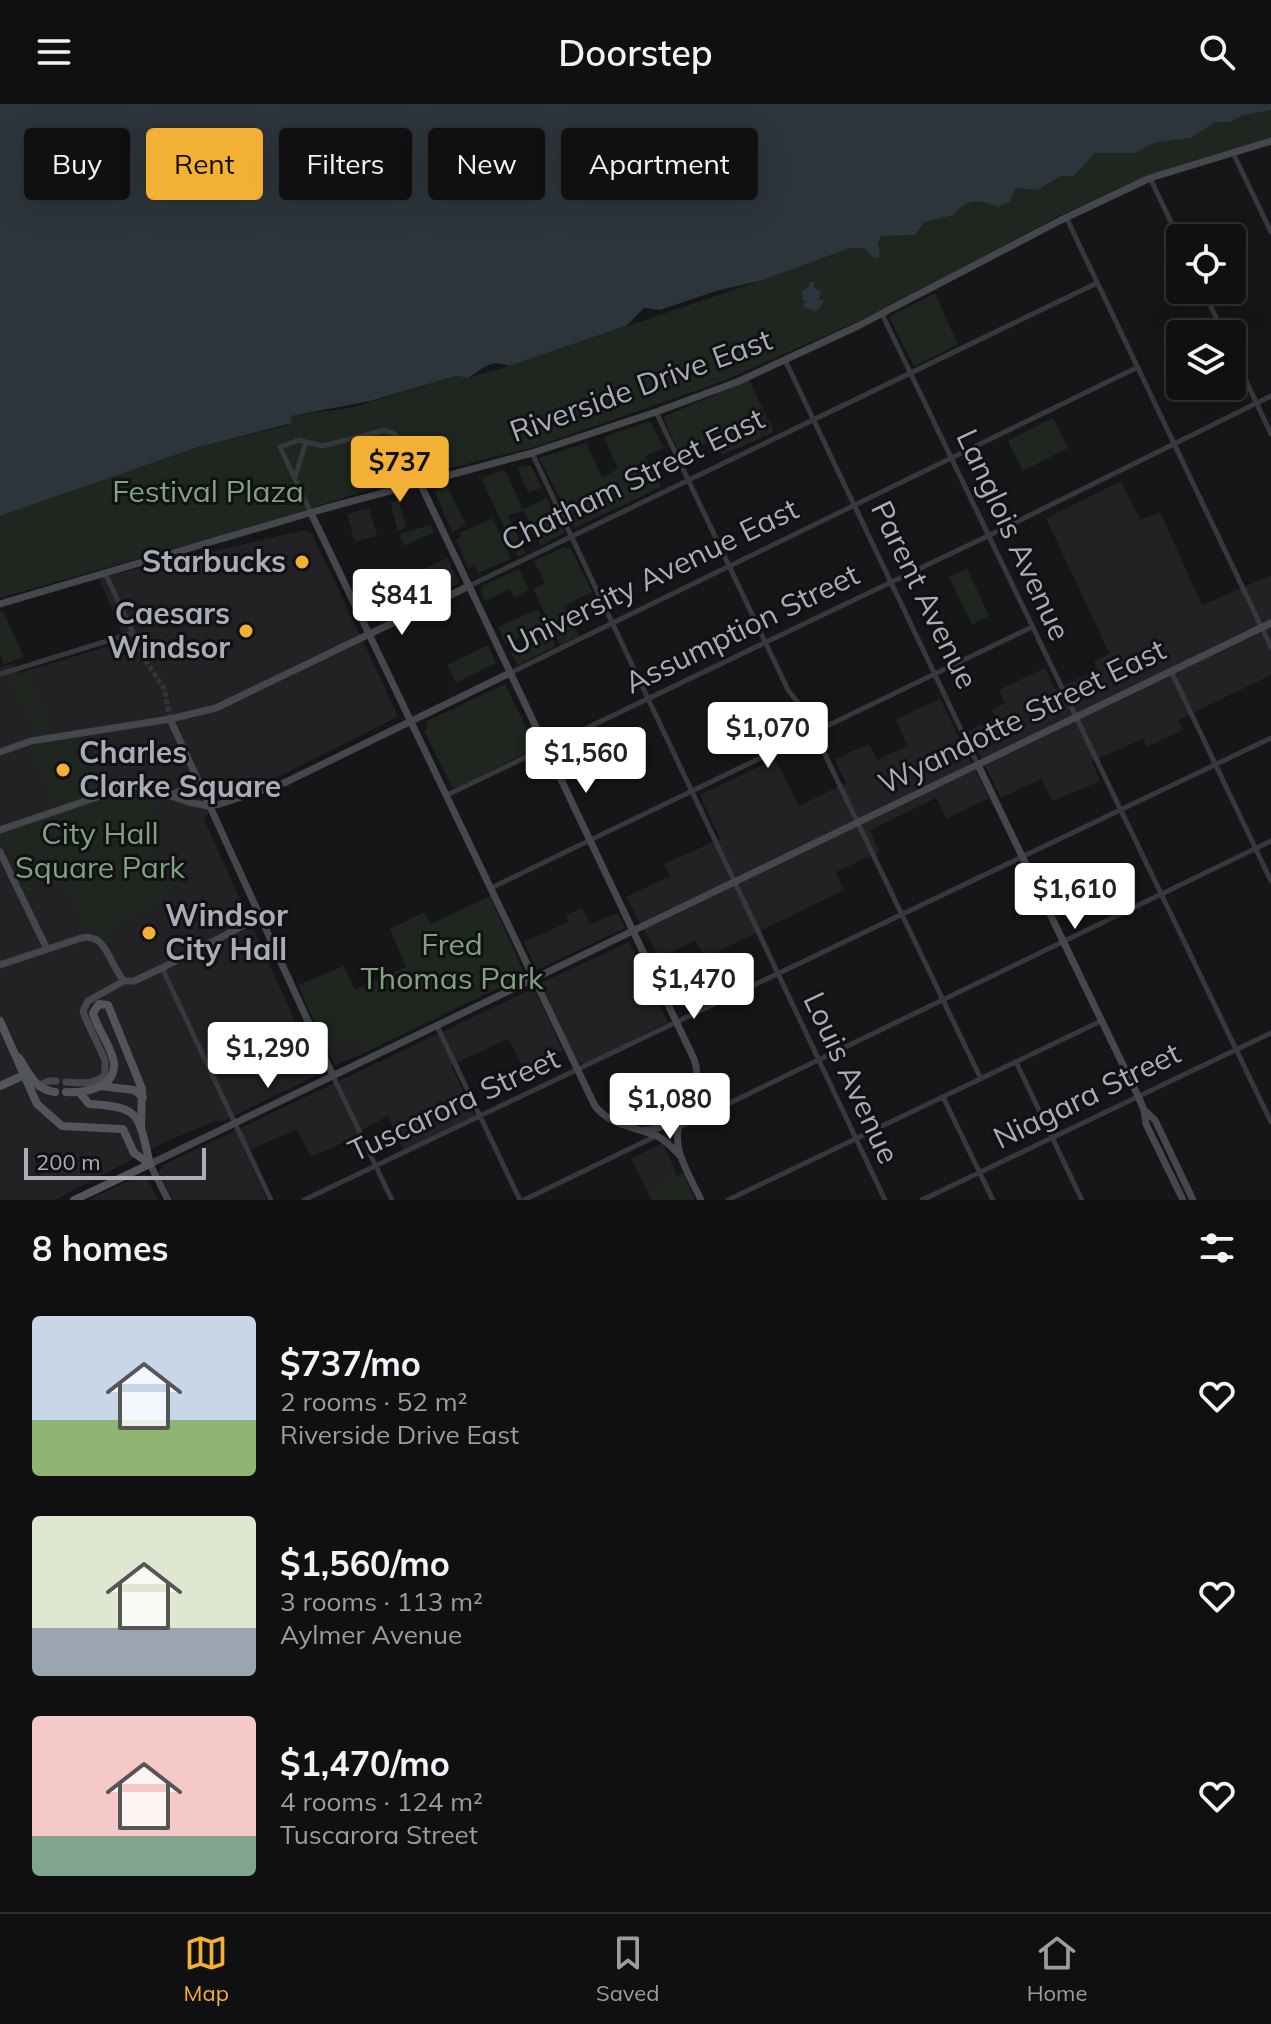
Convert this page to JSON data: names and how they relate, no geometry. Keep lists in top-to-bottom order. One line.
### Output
{"streets":{"main road":["Riverside Drive East","Chatham Street East","University Avenue East","Parent Avenue","Wyandotte Street East"],"street":["Langlois Avenue","Assumption Street","Louis Avenue","Niagara Street","Tuscarora Street"]},"crossings":[["Riverside Drive East","Langlois Avenue"],["Riverside Drive East","Parent Avenue"],["Riverside Drive East","Louis Avenue"],["Chatham Street East","Langlois Avenue"],["Chatham Street East","Parent Avenue"],["Chatham Street East","Louis Avenue"],["Langlois Avenue","University Avenue East"],["Langlois Avenue","Assumption Street"],["Langlois Avenue","Wyandotte Street East"],["Langlois Avenue","Niagara Street"],["Langlois Avenue","Tuscarora Street"],["University Avenue East","Parent Avenue"],["University Avenue East","Louis Avenue"],["Parent Avenue","Assumption Street"],["Parent Avenue","Wyandotte Street East"],["Parent Avenue","Niagara Street"],["Parent Avenue","Tuscarora Street"],["Assumption Street","Louis Avenue"],["Wyandotte Street East","Louis Avenue"],["Louis Avenue","Tuscarora Street"]],"parks":["Festival Plaza","City Hall Square Park","Fred Thomas Park"],"places":["Starbucks","Caesars Windsor","Charles Clarke Square","Windsor City Hall"],"scale_bar":"200 m","page":{"header":"Doorstep","chip":["Buy","Rent","Filters","New","Apartment"],"price":["$737","$841","$1,070","$1,560","$1,610","$1,470","$1,290","$1,080"],"scale":"200 m","heading":"8 homes","list":[{"name":"$737/mo","note":"2 rooms · 52 m² · Riverside Drive East"},{"name":"$1,560/mo","note":"3 rooms · 113 m² · Aylmer Avenue"},{"name":"$1,470/mo","note":"4 rooms · 124 m² · Tuscarora Street"}],"tabs":["Map","Saved","Home"]}}
